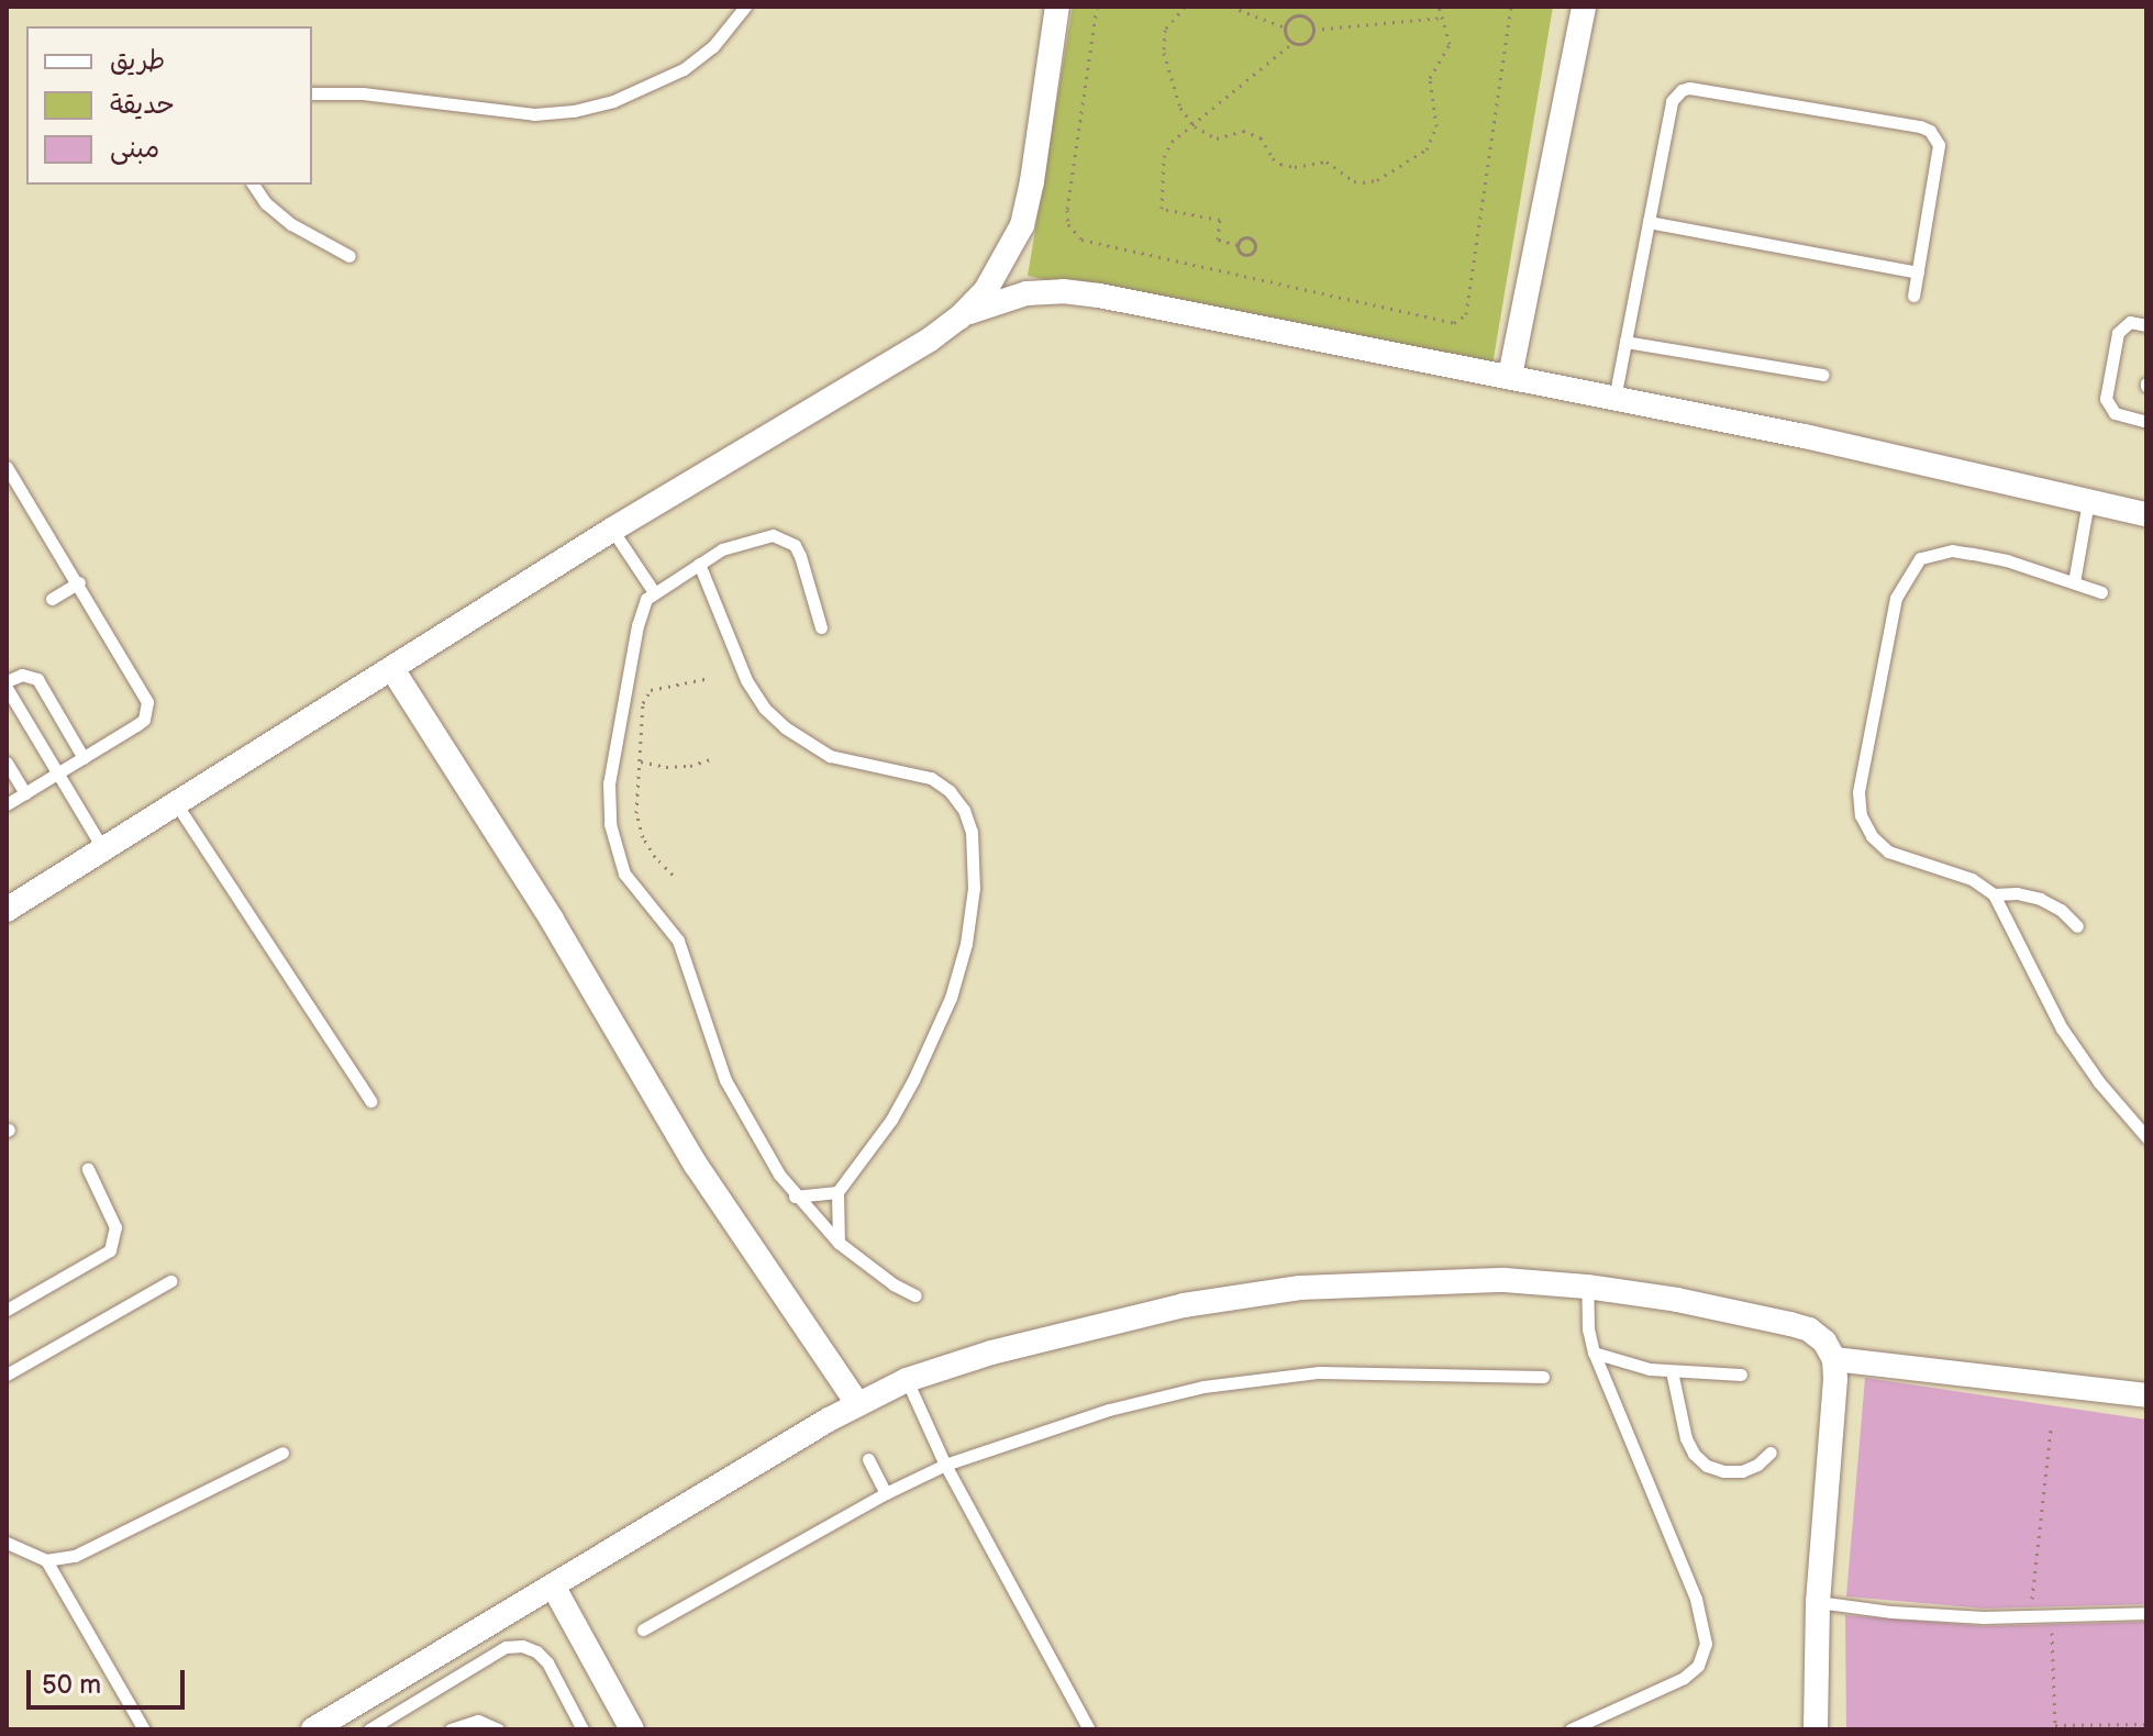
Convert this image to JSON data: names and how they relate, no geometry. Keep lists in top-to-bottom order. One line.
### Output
{"legend":["طريق","حديقة","مبنى"],"scale_bar":"50 m"}
